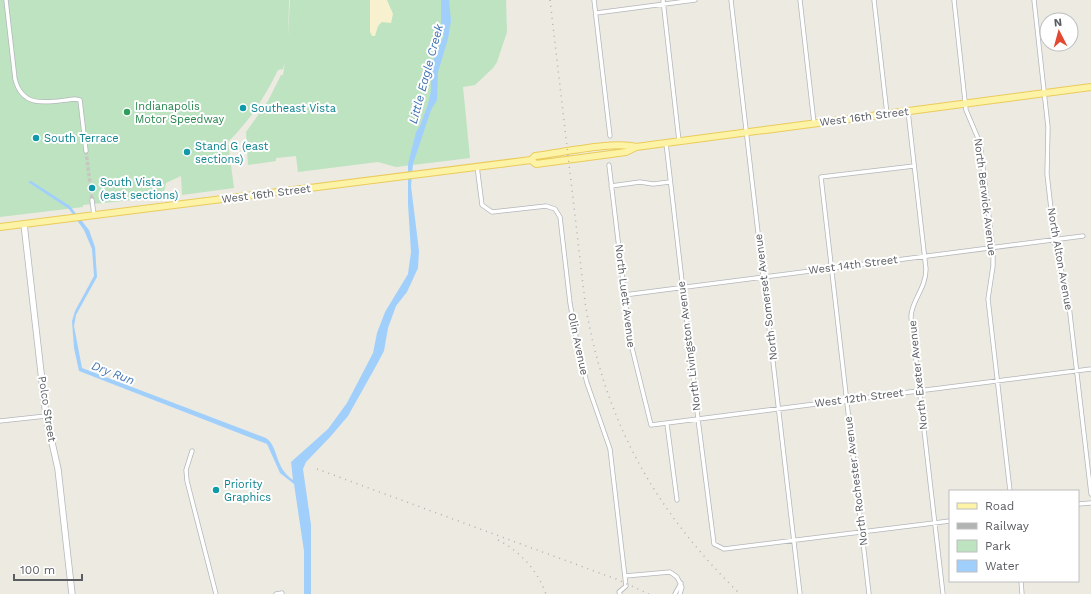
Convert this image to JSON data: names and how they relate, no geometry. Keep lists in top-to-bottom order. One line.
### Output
{"streets":{"main road":["West 16th Street"],"street":["North Berwick Avenue","North Alton Avenue","West 14th Street","North Luett Avenue","North Somerset Avenue","Olin Avenue","North Livingston Avenue","North Exeter Avenue","West 12th Street","Polco Street","North Rochester Avenue"]},"crossings":[["West 16th Street","North Berwick Avenue"],["West 16th Street","North Alton Avenue"],["West 16th Street","North Somerset Avenue"],["West 16th Street","Olin Avenue"],["West 16th Street","North Livingston Avenue"],["West 16th Street","North Exeter Avenue"],["West 16th Street","Polco Street"],["North Berwick Avenue","West 14th Street"],["North Berwick Avenue","West 12th Street"],["North Alton Avenue","West 14th Street"],["North Alton Avenue","West 12th Street"],["West 14th Street","North Luett Avenue"],["West 14th Street","North Somerset Avenue"],["West 14th Street","North Livingston Avenue"],["West 14th Street","North Exeter Avenue"],["West 14th Street","North Rochester Avenue"],["North Luett Avenue","West 12th Street"],["North Somerset Avenue","North Livingston Avenue"],["North Somerset Avenue","West 12th Street"],["North Livingston Avenue","West 12th Street"],["North Exeter Avenue","West 12th Street"],["North Exeter Avenue","North Rochester Avenue"],["West 12th Street","North Rochester Avenue"]],"water":["Little Eagle Creek","Dry Run"],"places":["Southeast Vista","Indianapolis Motor Speedway","South Terrace","Stand G (east sections)","South Vista (east sections)","Priority Graphics"],"legend":["Road","Railway","Park","Water"],"scale_bar":"100 m","north":"top"}
